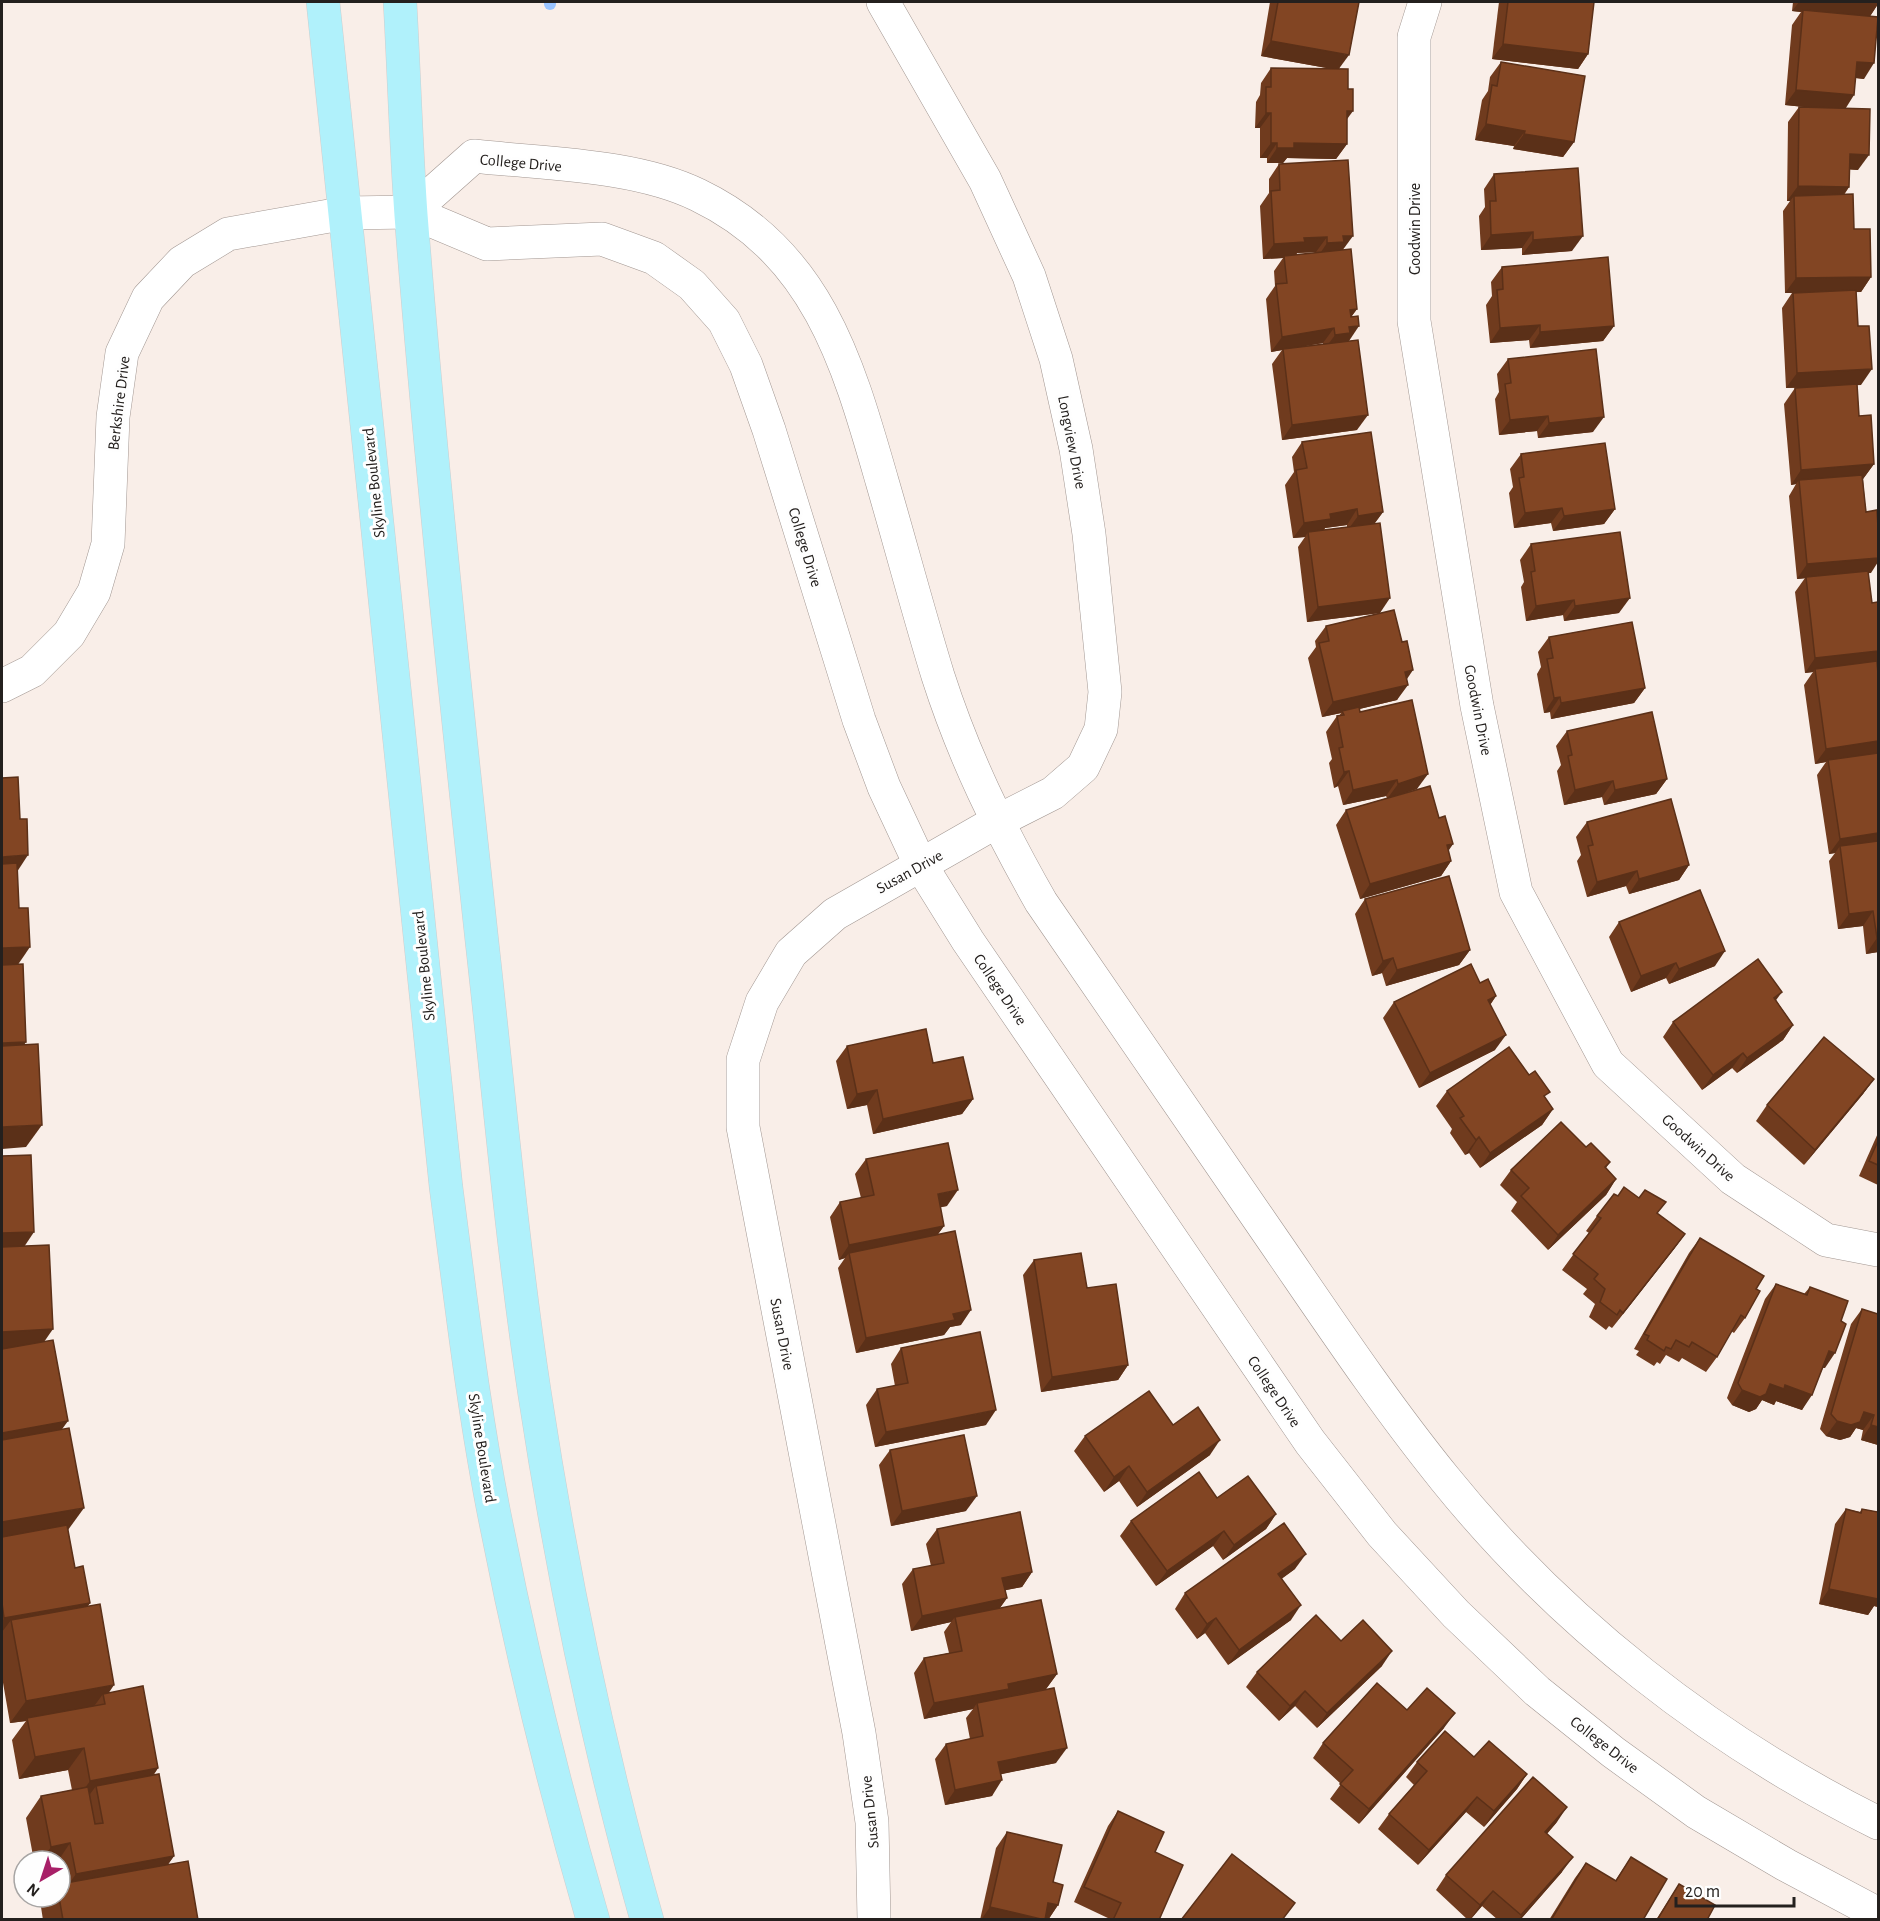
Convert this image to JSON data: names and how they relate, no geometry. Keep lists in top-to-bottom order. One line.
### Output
{"streets":{"main road":["Skyline Boulevard"],"street":["College Drive","Goodwin Drive","Berkshire Drive","Longview Drive","Susan Drive"]},"crossings":[["College Drive","Berkshire Drive"],["College Drive","Longview Drive"],["College Drive","Susan Drive"],["Berkshire Drive","Skyline Boulevard"],["Longview Drive","Susan Drive"]],"scale_bar":"20 m","north":"bottom left"}
